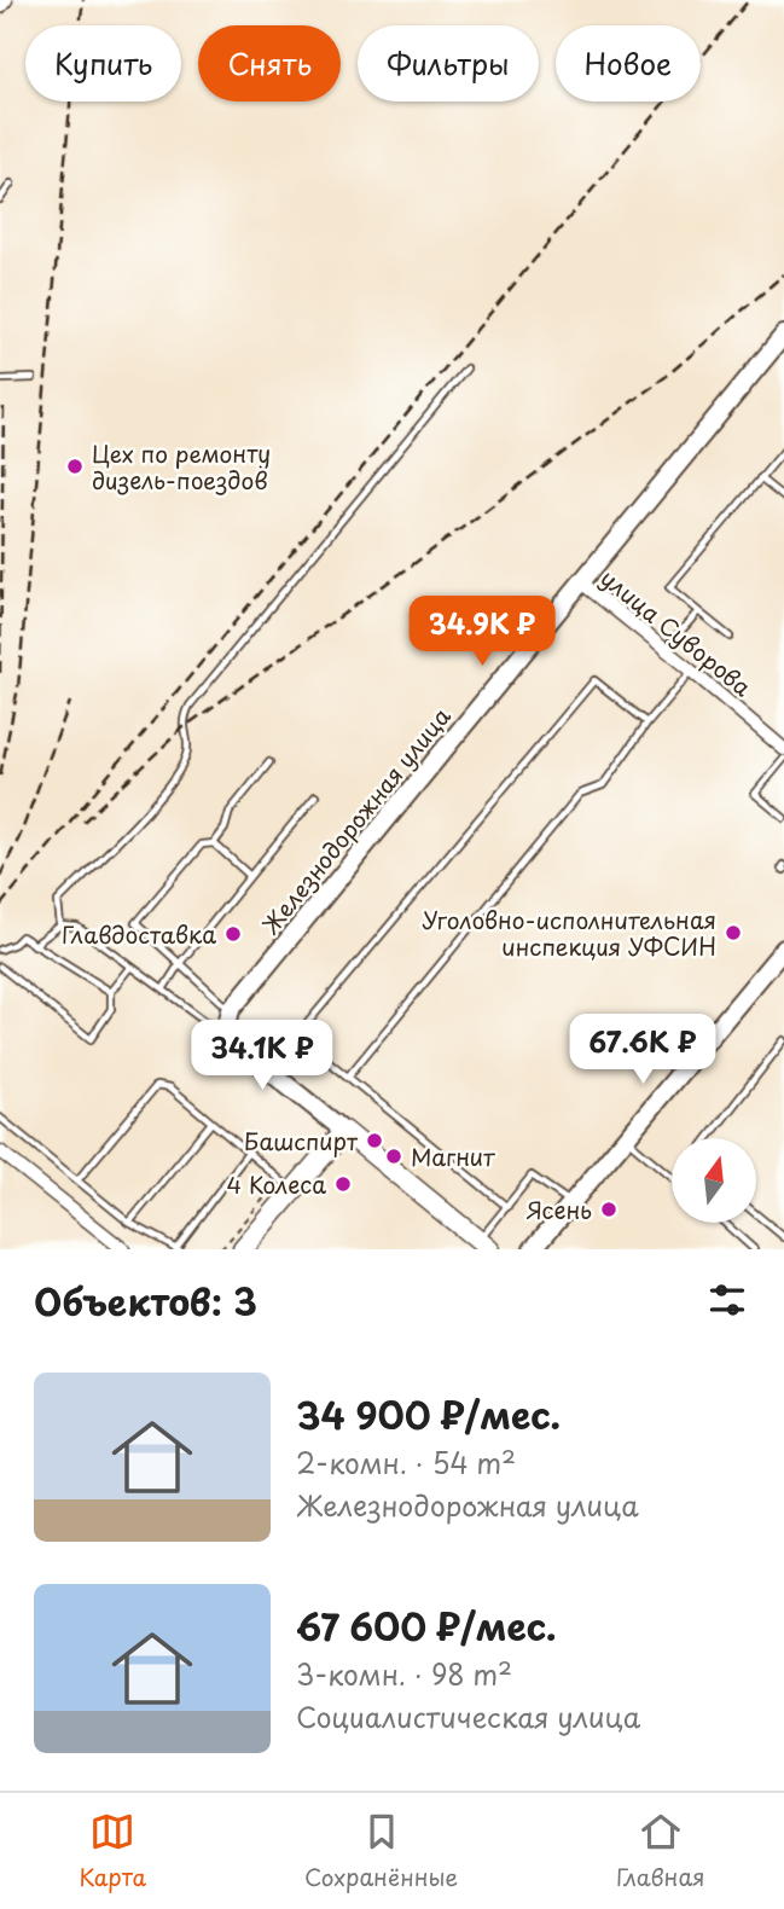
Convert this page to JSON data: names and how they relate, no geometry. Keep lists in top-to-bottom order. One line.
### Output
{"streets":{"main road":["Железнодорожная улица"],"street":["улица Суворова"]},"crossings":[["улица Суворова","Железнодорожная улица"]],"places":["Цех по ремонту дизель-поездов","Уголовно-исполнительная инспекция УФСИН","Главдоставка","Башспирт","Магнит","4 Колеса","Ясень"],"north":"top","page":{"chip":["Купить","Снять","Фильтры","Новое"],"price":["34.9K ₽","67.6K ₽","34.1K ₽"],"heading":"Объектов: 3","list":[{"name":"34 900 ₽/мес.","note":"2-комн. · 54 m² · Железнодорожная улица"},{"name":"67 600 ₽/мес.","note":"3-комн. · 98 m² · Социалистическая улица"}],"tabs":["Карта","Сохранённые","Главная"]}}
